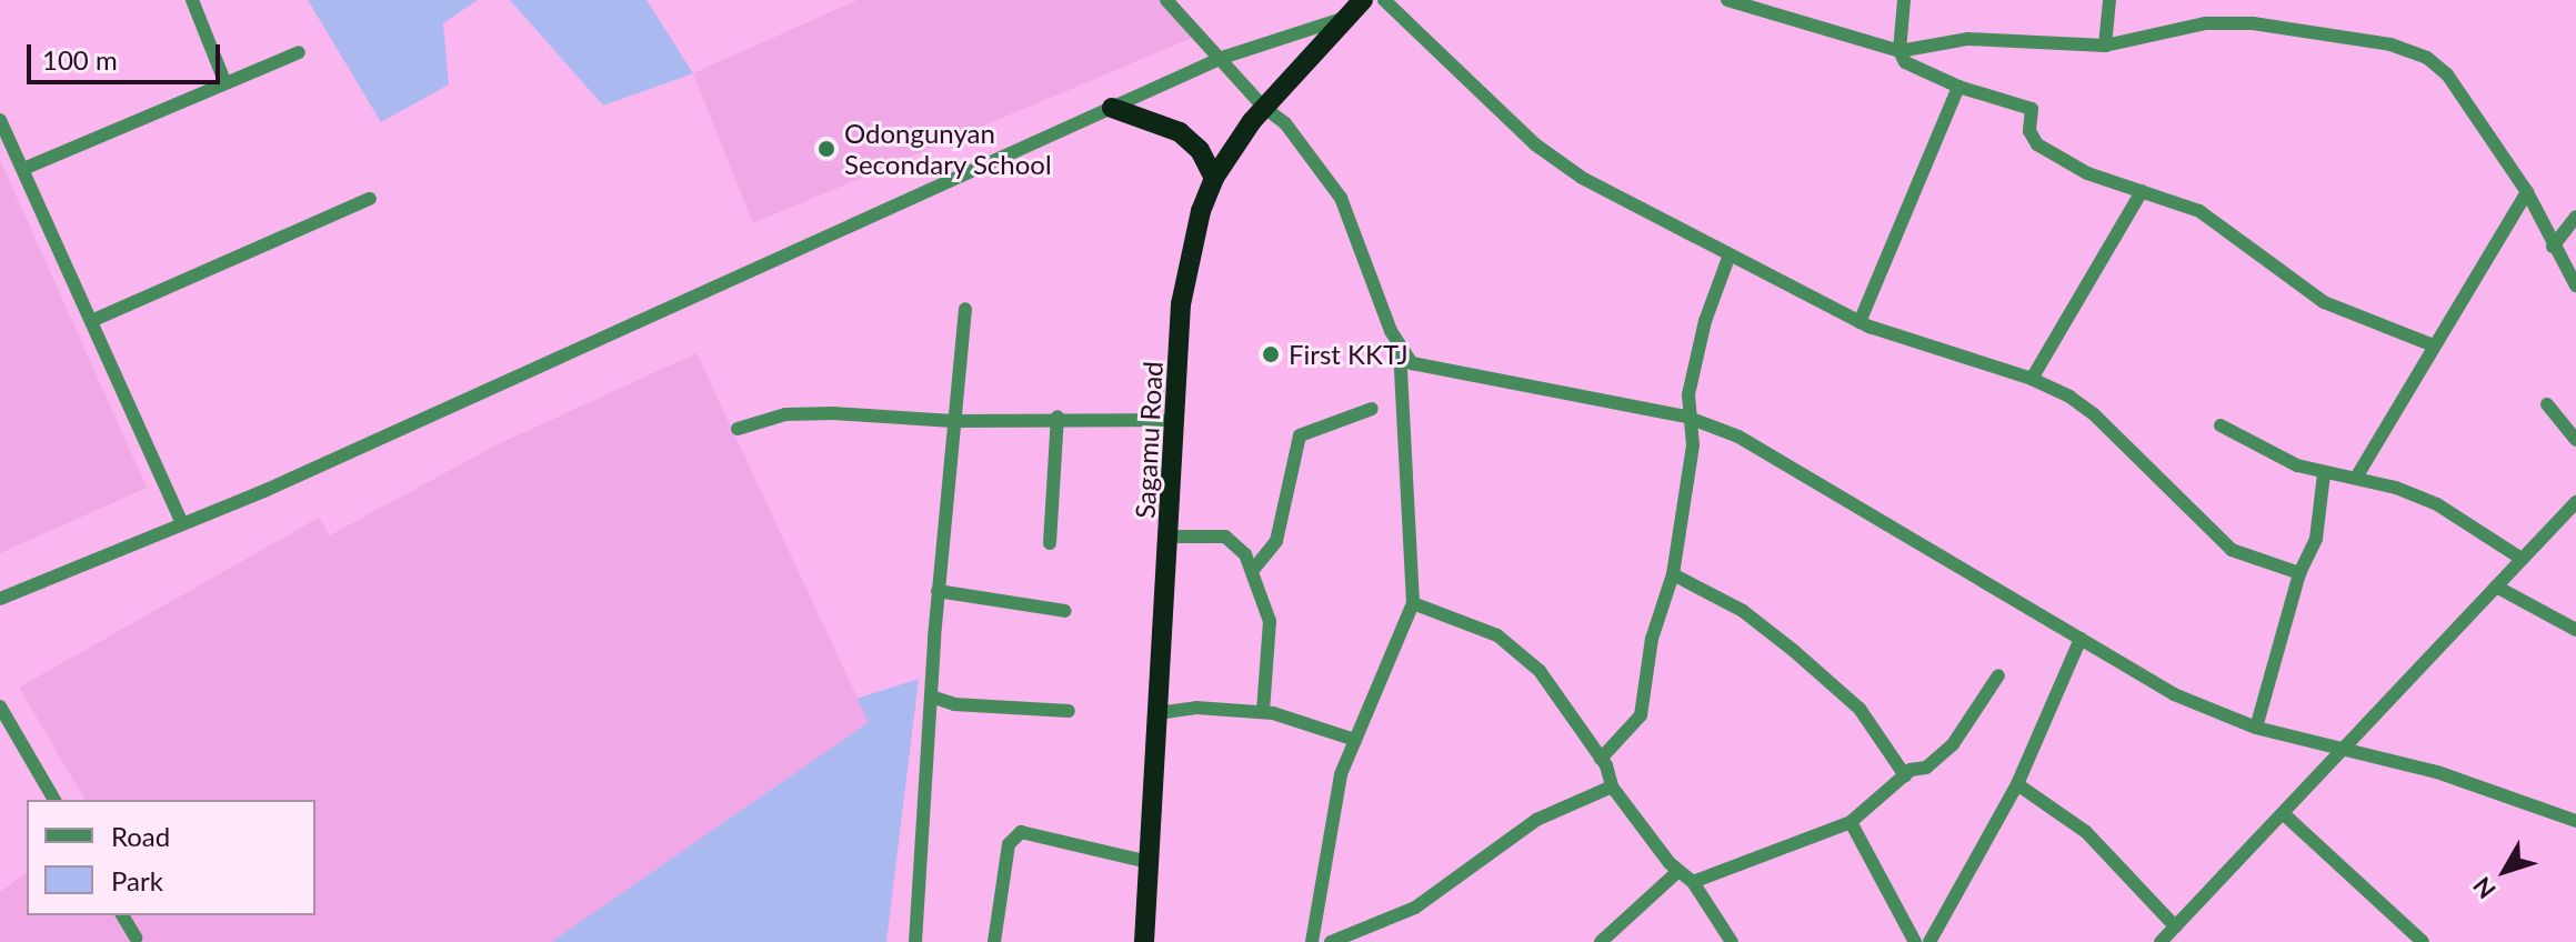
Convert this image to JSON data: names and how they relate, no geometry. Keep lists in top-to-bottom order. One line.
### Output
{"streets":{"highway":["Sagamu Road"]},"places":["Odongunyan Secondary School","First KKTJ"],"legend":["Road","Park"],"scale_bar":"100 m","north":"bottom left"}
